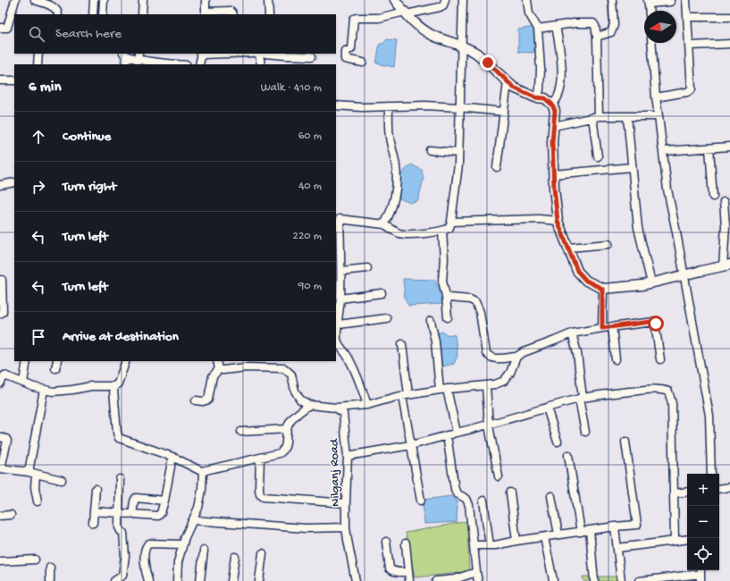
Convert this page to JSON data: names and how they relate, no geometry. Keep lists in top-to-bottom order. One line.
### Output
{"streets":{"street":["Nilganj Road"]},"north":"left","page":{"search":"Search here","heading":["6 min","Walk · 410 m"],"list":[["Continue","60 m"],["Turn right","40 m"],["Turn left","220 m"],["Turn left","90 m"],"Arrive at destination"],"map_buttons":["+","−"]}}
